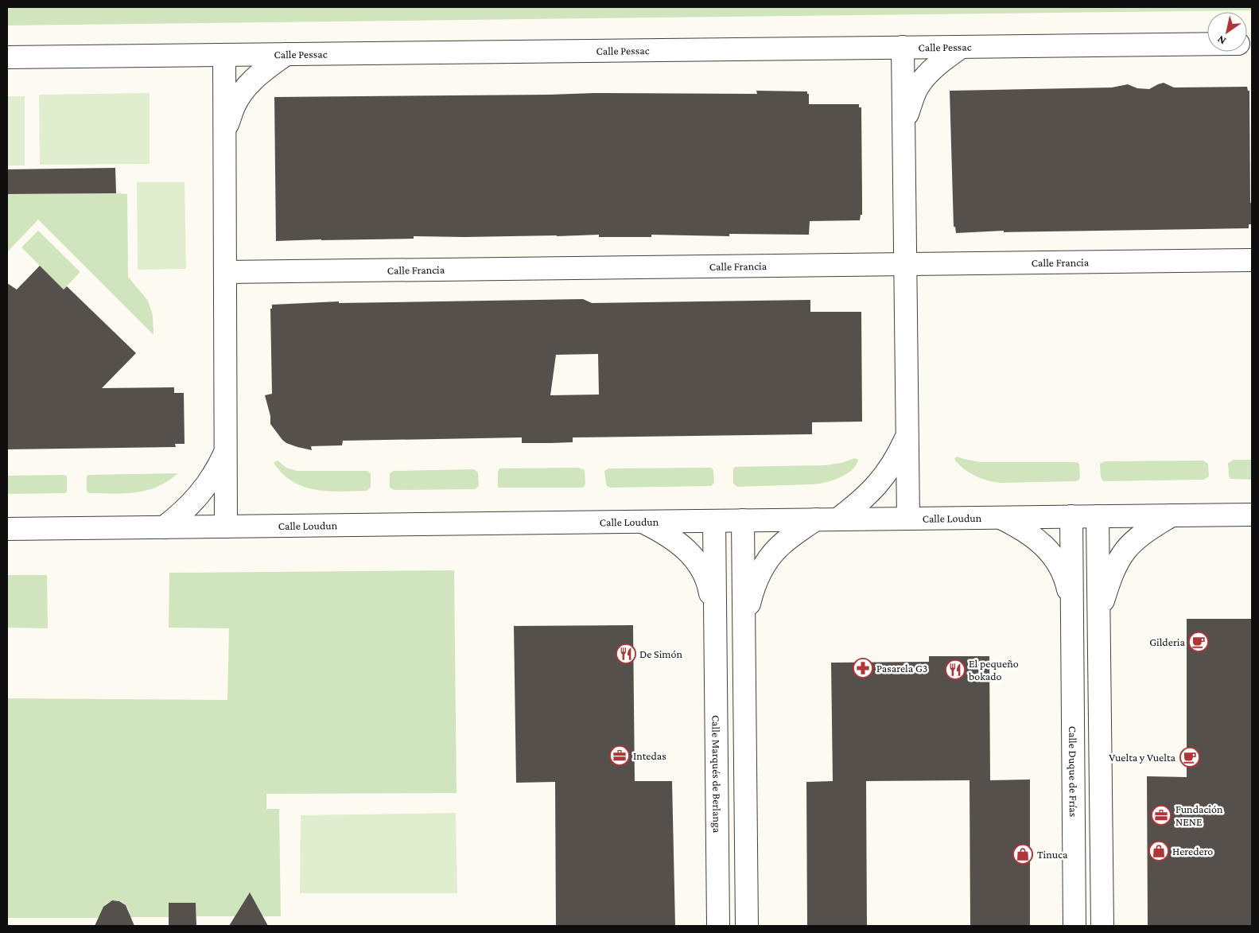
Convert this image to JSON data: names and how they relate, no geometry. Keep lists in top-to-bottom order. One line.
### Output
{"streets":{"street":["Calle Pessac","Calle Francia","Calle Loudun","Calle Duque de Frías","Calle Marqués de Berlanga"]},"crossings":[["Calle Loudun","Calle Duque de Frías"],["Calle Loudun","Calle Marqués de Berlanga"]],"places":{"cafe":["Gilderia","Vuelta y Vuelta"],"restaurant":["De Simón","El pequeño bokado"],"pharmacy":["Pasarela G3"],"office":["Intedas","Fundación NENE"],"shop":["Heredero","Tinuca"]},"north":"bottom left"}
